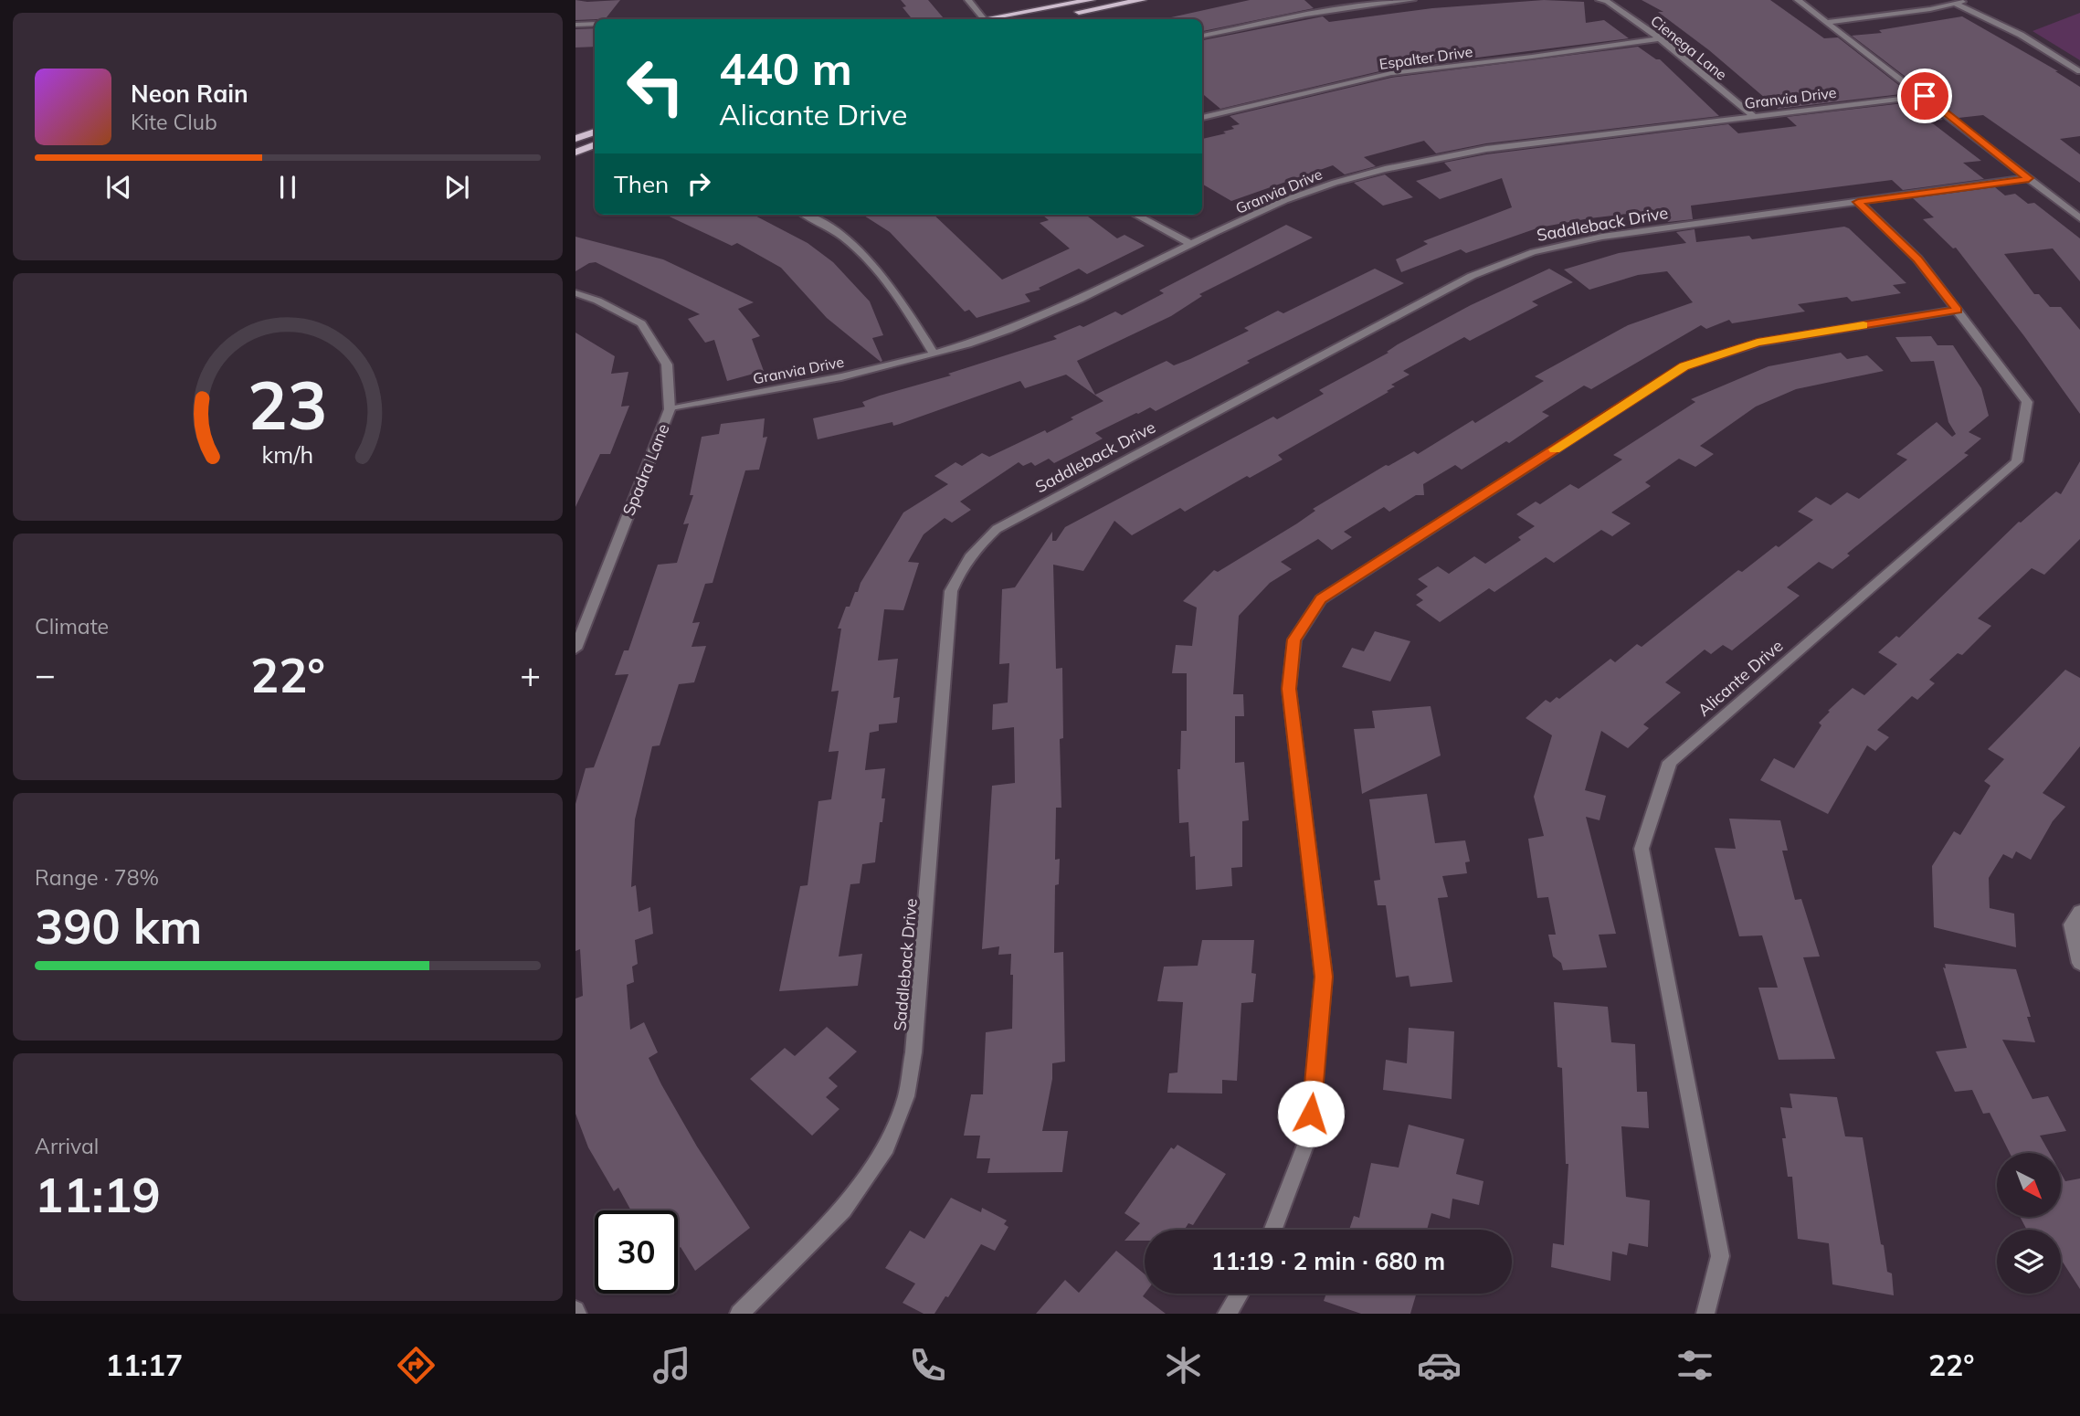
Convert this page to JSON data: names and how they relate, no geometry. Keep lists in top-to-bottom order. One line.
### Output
{"streets":{"street":["Cienega Lane","Espalter Drive","Granvia Drive","Saddleback Drive","Spadra Lane","Alicante Drive"]},"crossings":[["Cienega Lane","Espalter Drive"],["Cienega Lane","Granvia Drive"],["Granvia Drive","Spadra Lane"],["Saddleback Drive","Alicante Drive"]],"north":"bottom right","page":{"turn":["440 m","Alicante Drive"],"song":["Neon Rain","Kite Club"],"then":"Then","tile":["Climate",["Range · 78%","390 km"],["Arrival","11:19"]],"heat":["−","22°","+"],"limit":"30","trip":"11:19 · 2 min · 680 m","tabs":["11:17","22°"],"gauge":["23","km/h"]}}
